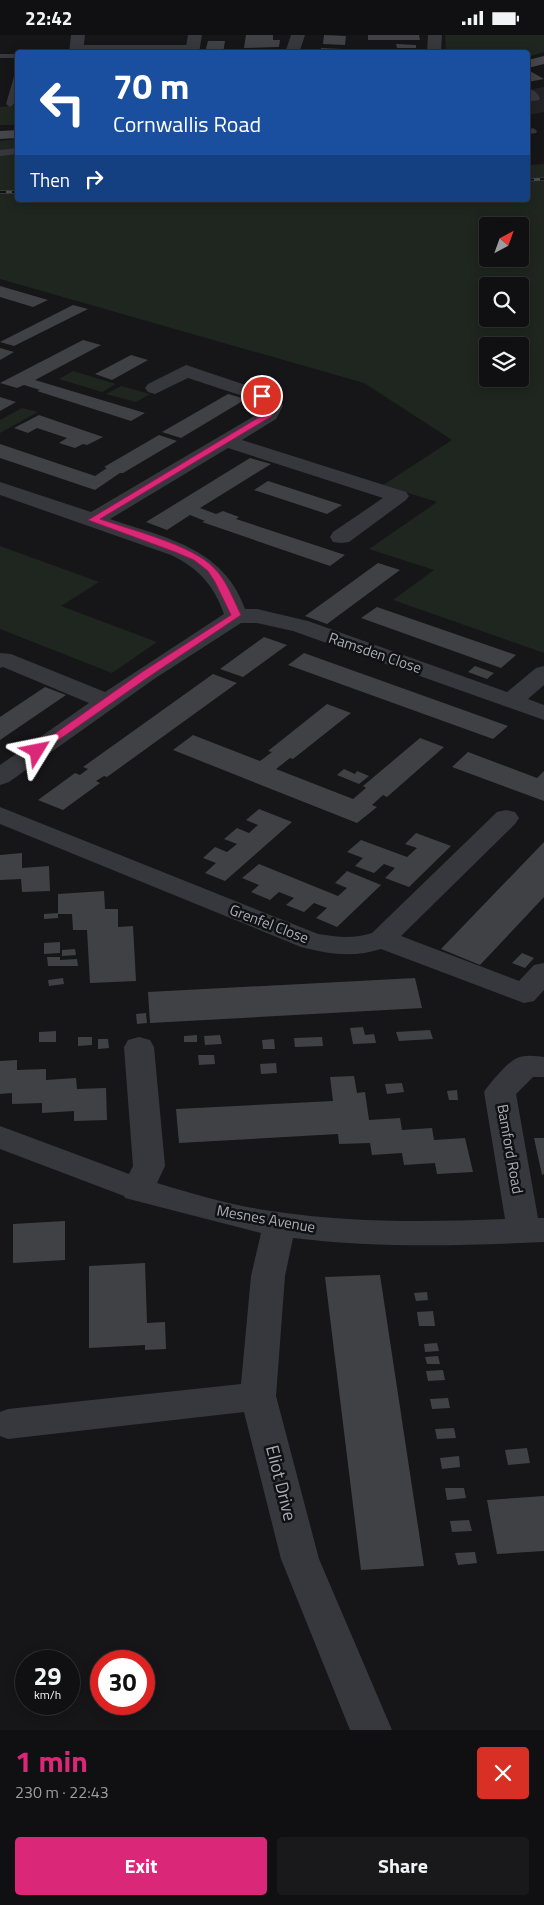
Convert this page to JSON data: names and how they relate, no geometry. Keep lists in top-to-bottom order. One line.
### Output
{"streets":{"street":["Ramsden Close","Grenfel Close","Bamford Road","Mesnes Avenue","Eliot Drive"]},"crossings":[["Bamford Road","Mesnes Avenue"],["Mesnes Avenue","Eliot Drive"]],"north":"top right","page":{"status":"22:42","turn":["70 m","Cornwallis Road"],"then":"Then","speed":"29 km/h","limit":"30","heading":["1 min","230 m · 22:43"],"buttons":["Exit","Share"]}}
